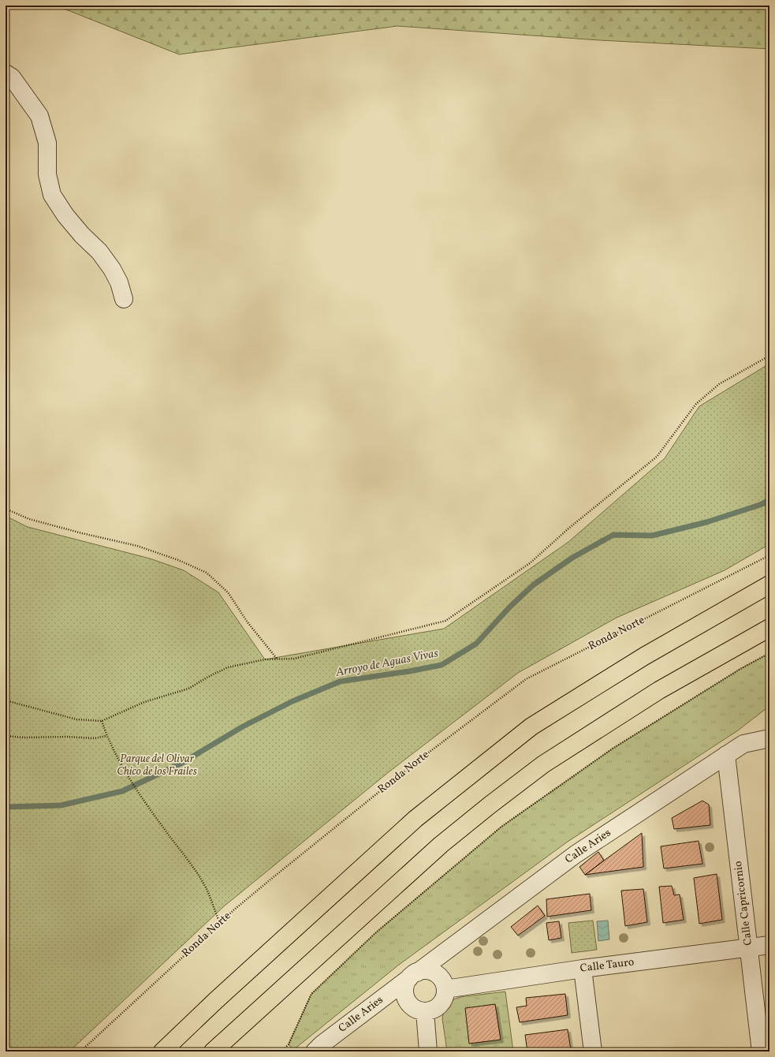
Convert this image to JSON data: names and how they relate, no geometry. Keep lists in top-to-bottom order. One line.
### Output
{"streets":{"street":["Calle Aries","Calle Capricornio","Calle Tauro"],"path":["Ronda Norte"]},"crossings":[["Calle Aries","Calle Capricornio"],["Calle Aries","Calle Tauro"],["Calle Capricornio","Calle Tauro"]],"water":["Arroyo de Aguas Vivas"],"parks":["Parque del Olivar Chico de los Frailes"]}
